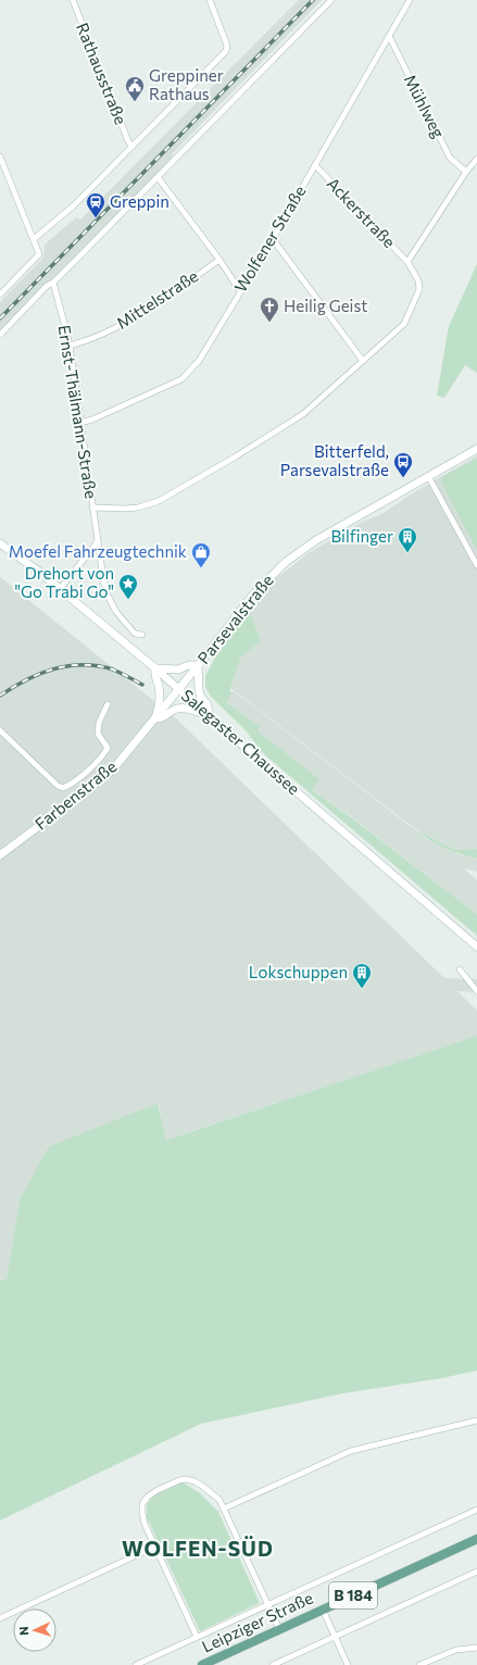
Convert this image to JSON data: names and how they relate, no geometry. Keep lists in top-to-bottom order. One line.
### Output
{"streets":{"main road":["B 184","Leipziger Straße"],"street":["Rathausstraße","Mühlweg","Ackerstraße","Wolfener Straße","Mittelstraße","Ernst-Thälmann-Straße","Parsevalstraße","Salegaster Chaussee","Farbenstraße"]},"crossings":[["Mühlweg","Wolfener Straße"],["Ackerstraße","Wolfener Straße"],["Ackerstraße","Ernst-Thälmann-Straße"],["Wolfener Straße","Ernst-Thälmann-Straße"],["Mittelstraße","Ernst-Thälmann-Straße"],["Parsevalstraße","Salegaster Chaussee"],["Parsevalstraße","Farbenstraße"],["Salegaster Chaussee","Farbenstraße"]],"districts":["WOLFEN-SÜD"],"places":{"public building":["Greppiner Rathaus"],"station":["Greppin"],"church":["Heilig Geist"],"bus stop":["Bitterfeld, Parsevalstraße"],"building":["Bilfinger","Lokschuppen"],"shop":["Moefel Fahrzeugtechnik"],"place":["Drehort von \"Go Trabi Go\""]},"north":"left"}
